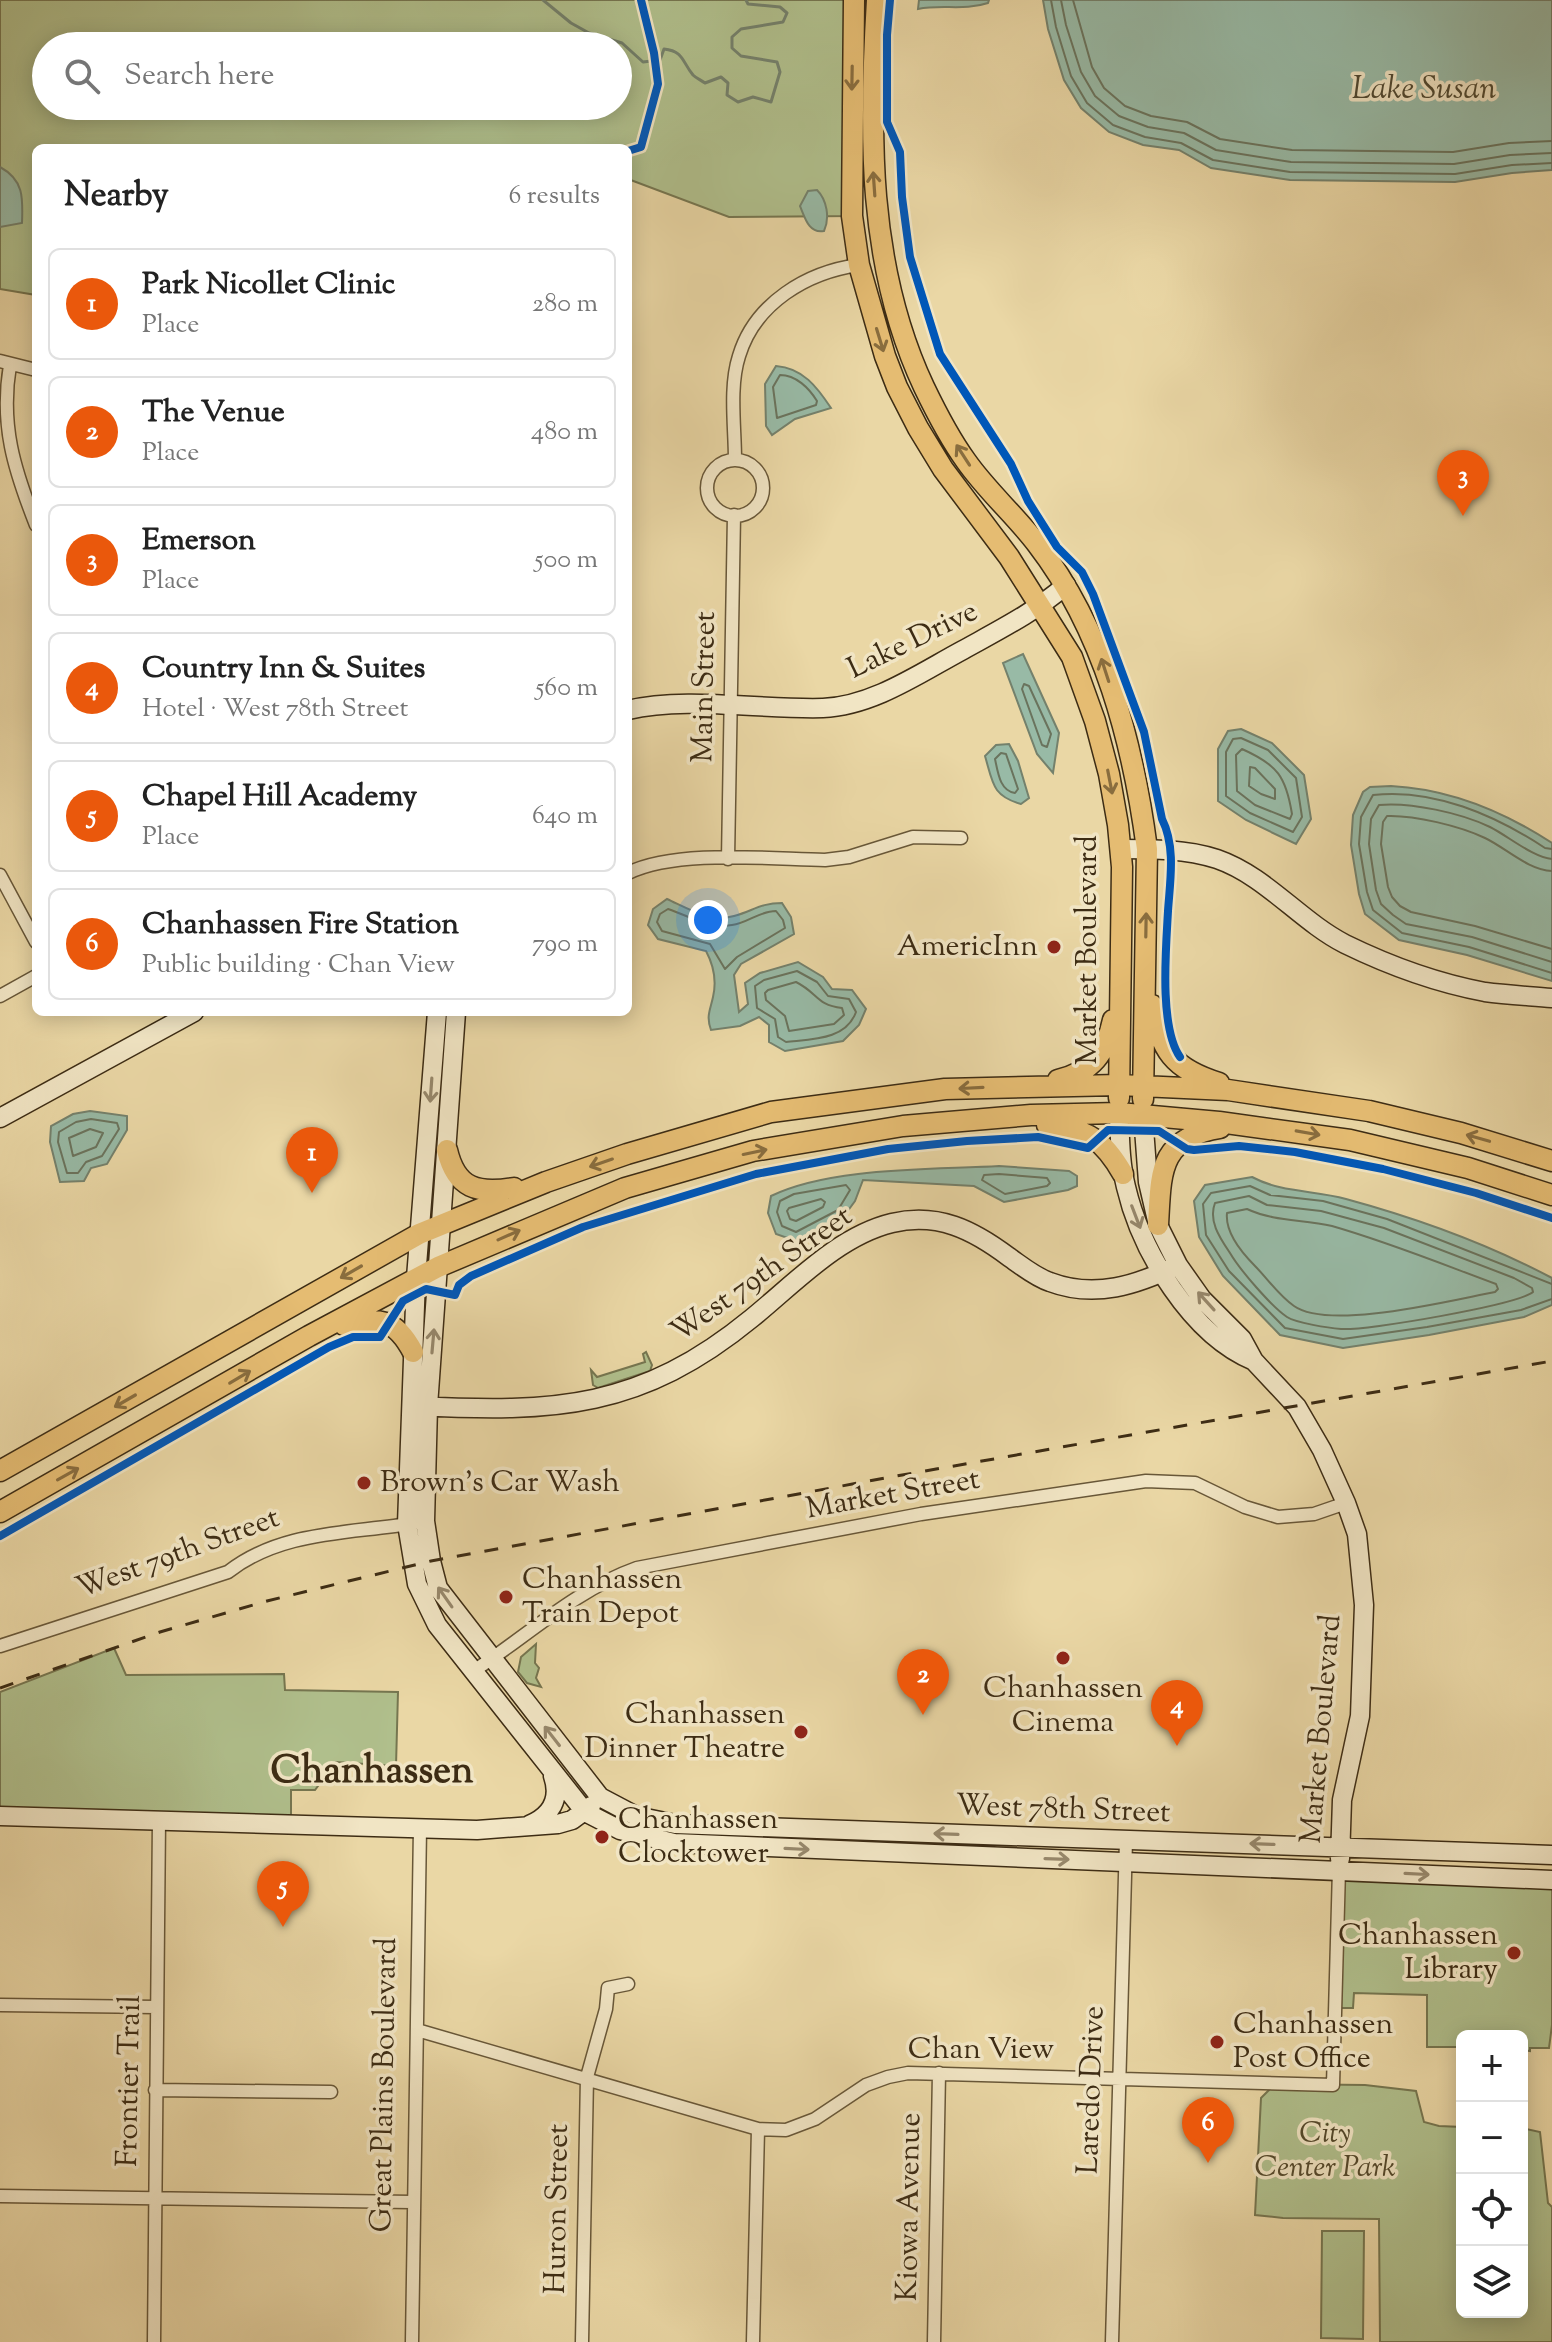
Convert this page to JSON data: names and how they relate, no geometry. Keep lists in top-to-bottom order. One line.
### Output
{"streets":{"main road":["Market Boulevard"],"street":["Lake Drive","Main Street","West 79th Street","Market Street","West 78th Street","Chan View","Frontier Trail","Great Plains Boulevard","Laredo Drive","Kiowa Avenue","Huron Street"]},"crossings":[["Lake Drive","Main Street"],["Lake Drive","Market Boulevard"],["Market Boulevard","West 79th Street"],["Market Boulevard","Market Street"],["Market Boulevard","West 78th Street"],["Market Boulevard","Chan View"],["West 78th Street","Laredo Drive"],["Chan View","Great Plains Boulevard"],["Chan View","Laredo Drive"],["Chan View","Kiowa Avenue"],["Chan View","Huron Street"]],"districts":["Chanhassen"],"water":["Lake Susan"],"parks":["City Center Park"],"places":["AmericInn","Brown's Car Wash","Chanhassen Train Depot","Chanhassen Cinema","Chanhassen Dinner Theatre","Chanhassen Clocktower","Chanhassen Library","Chanhassen Post Office"],"page":{"search":"Search here","heading":["Nearby","6 results"],"list":[{"mark":"1","name":"Park Nicollet Clinic","note":"Place","value":"280 m"},{"mark":"2","name":"The Venue","note":"Place","value":"480 m"},{"mark":"3","name":"Emerson","note":"Place","value":"500 m"},{"mark":"4","name":"Country Inn & Suites","note":"Hotel · West 78th Street","value":"560 m"},{"mark":"5","name":"Chapel Hill Academy","note":"Place","value":"640 m"},{"mark":"6","name":"Chanhassen Fire Station","note":"Public building · Chan View","value":"790 m"}],"pins":["3","1","2","4","5","6"],"map_buttons":["+","−"]}}
